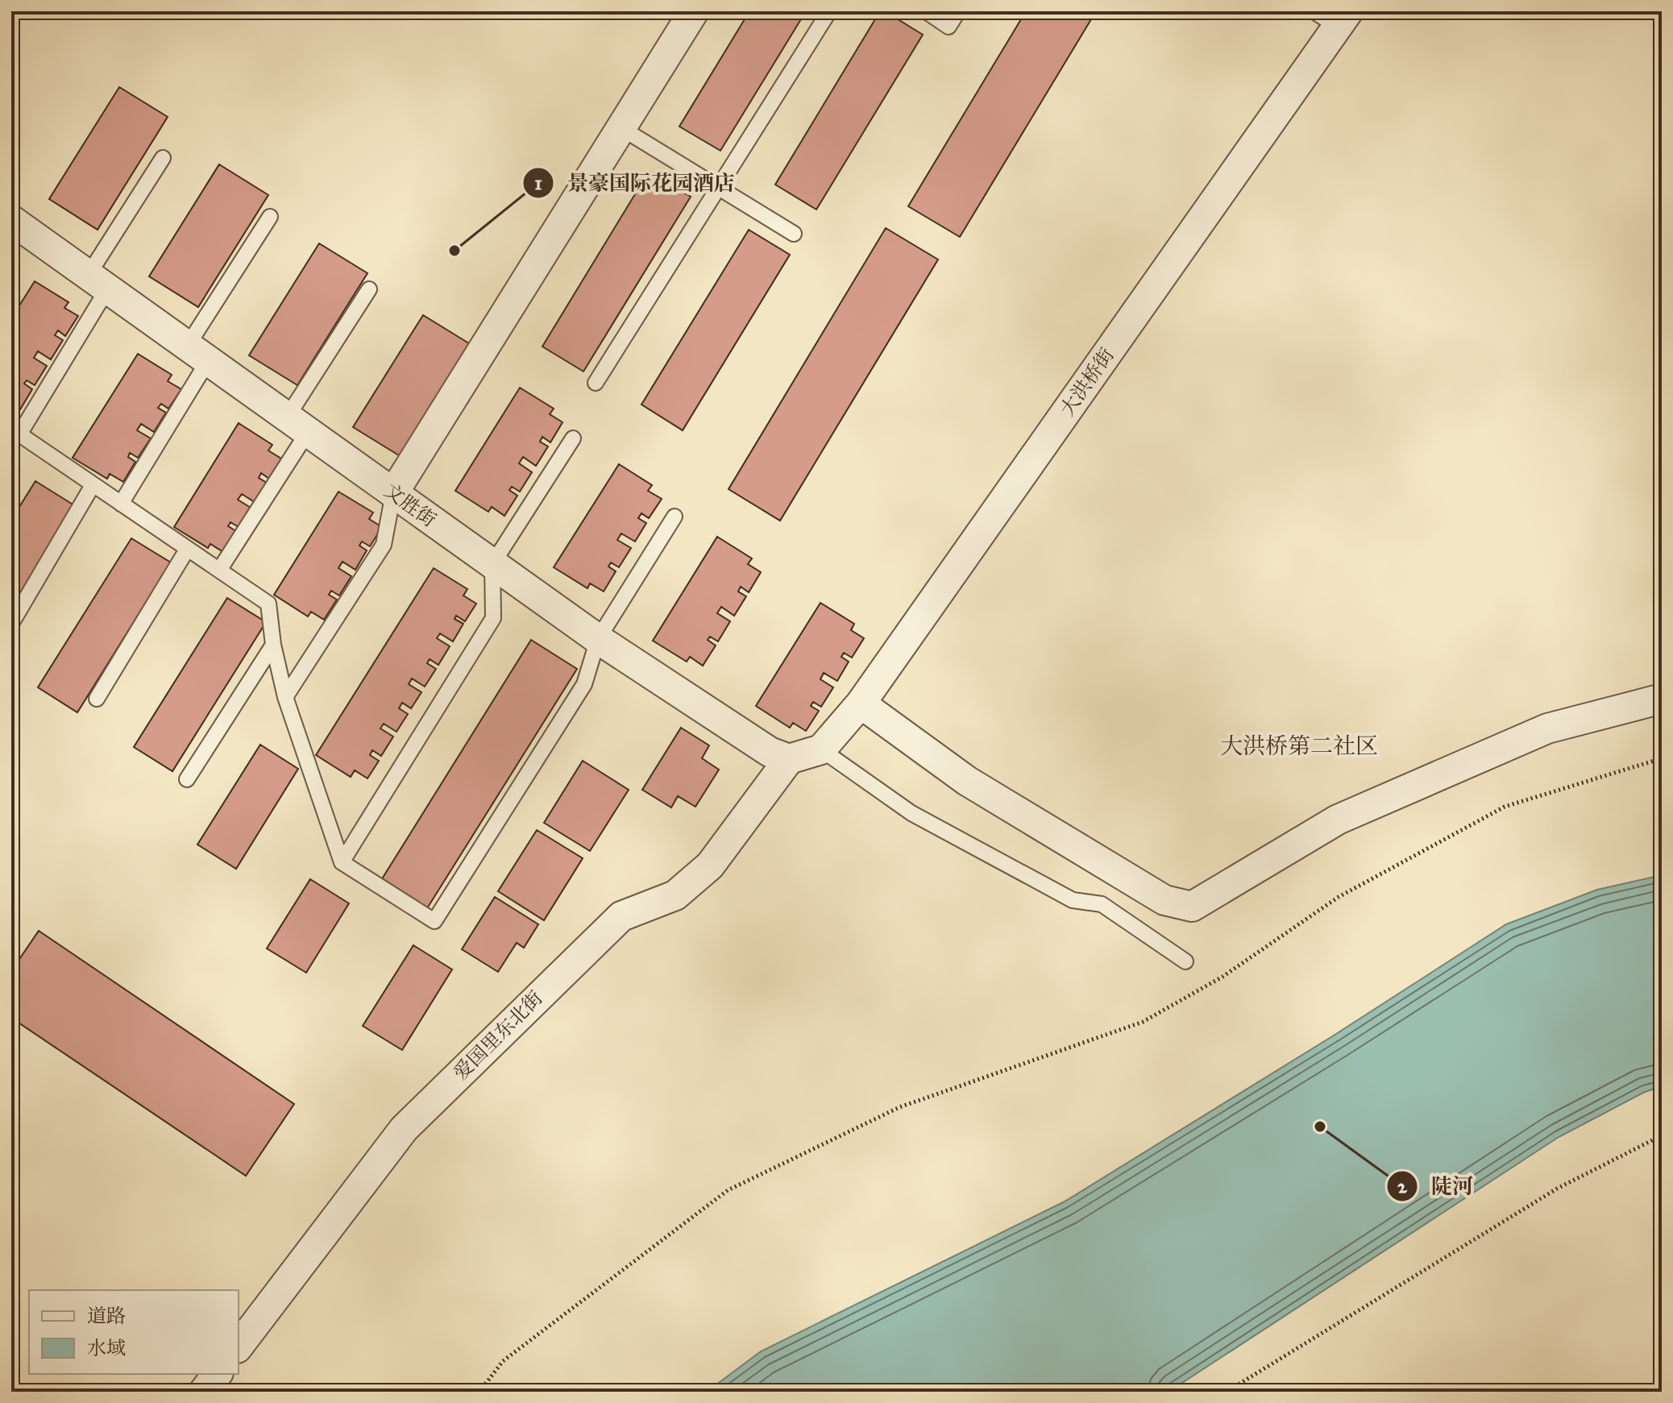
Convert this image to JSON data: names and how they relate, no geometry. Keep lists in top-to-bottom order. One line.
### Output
{"streets":{"street":["大洪桥街","文胜街","爱国里东北街"]},"crossings":[["文胜街","爱国里东北街"]],"districts":["大洪桥第二社区"],"places":["景豪国际花园酒店","陡河"],"legend":["道路","水域"]}
